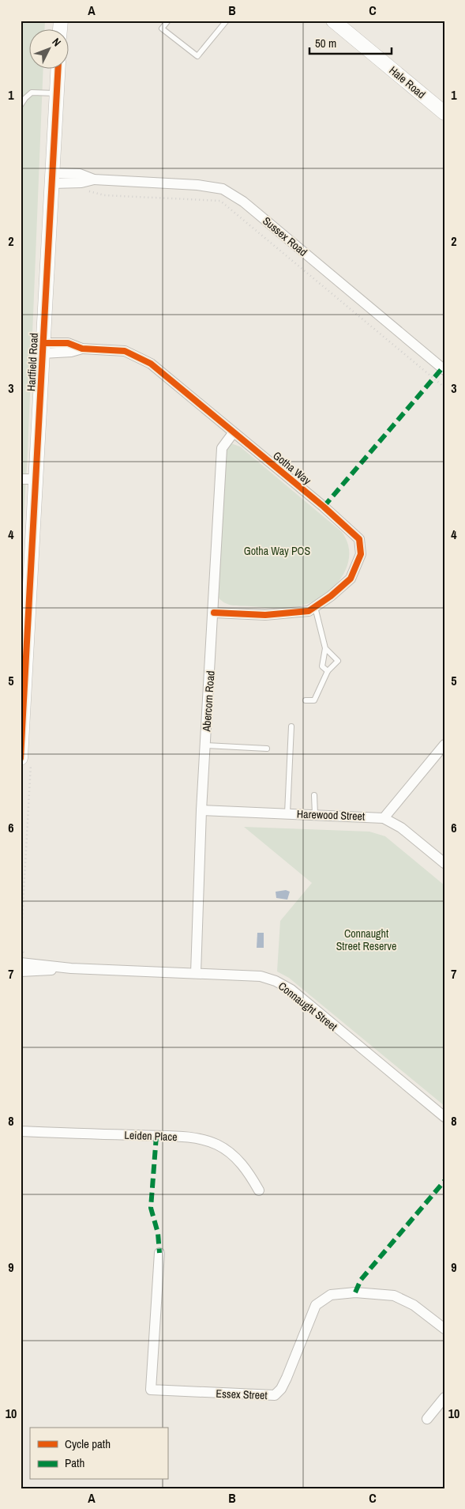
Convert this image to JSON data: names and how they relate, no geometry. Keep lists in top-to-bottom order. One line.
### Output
{"streets":{"street":["Hale Road","Sussex Road","Hartfield Road","Gotha Way","Abercorn Road","Harewood Street","Connaught Street","Leiden Place","Essex Street"]},"crossings":[["Sussex Road","Hartfield Road"],["Hartfield Road","Gotha Way"],["Gotha Way","Abercorn Road"],["Abercorn Road","Harewood Street"],["Abercorn Road","Connaught Street"]],"parks":["Gotha Way POS","Connaught Street Reserve"],"legend":["Cycle path","Path"],"scale_bar":"50 m","north":"top right","grid":{"columns":["A","B","C"],"rows":["1","2","3","4","5","6","7","8","9","10"]}}
